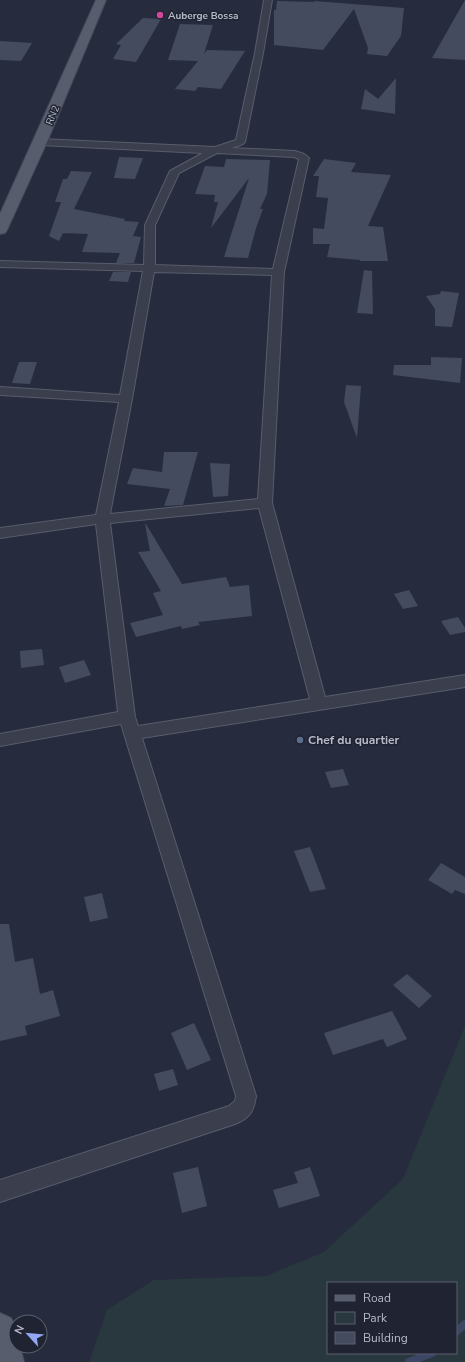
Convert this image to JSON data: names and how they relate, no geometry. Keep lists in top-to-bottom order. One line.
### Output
{"streets":{"main road":["RN2"]},"places":["Auberge Bossa","Chef du quartier"],"legend":["Road","Park","Building"],"north":"top left"}
